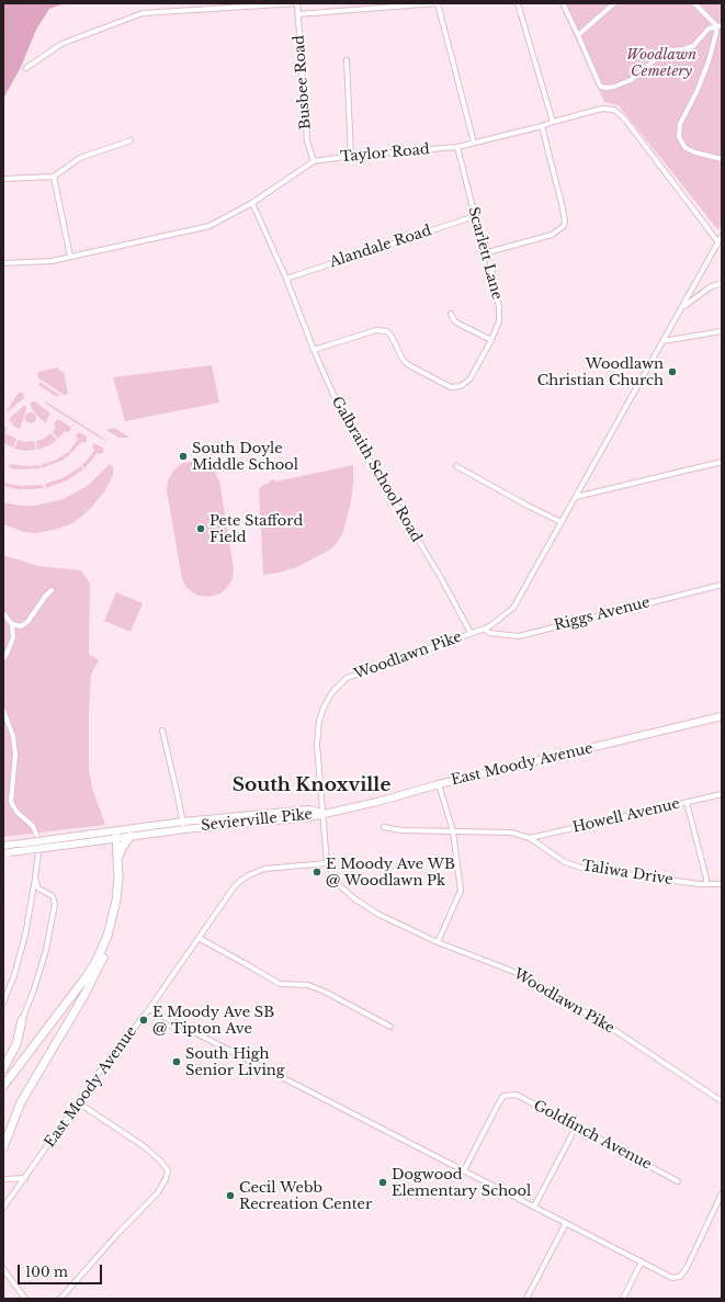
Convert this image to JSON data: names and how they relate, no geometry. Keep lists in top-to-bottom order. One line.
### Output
{"streets":{"main road":["East Moody Avenue","Sevierville Pike"],"street":["Busbee Road","Taylor Road","Alandale Road","Scarlett Lane","Galbraith School Road","Riggs Avenue","Woodlawn Pike","Howell Avenue","Taliwa Drive","Goldfinch Avenue"]},"crossings":[["Busbee Road","Taylor Road"],["Taylor Road","Scarlett Lane"],["Taylor Road","Galbraith School Road"],["Taylor Road","Woodlawn Pike"],["Alandale Road","Scarlett Lane"],["Alandale Road","Galbraith School Road"],["Scarlett Lane","Galbraith School Road"],["Galbraith School Road","Woodlawn Pike"],["Riggs Avenue","Woodlawn Pike"],["Woodlawn Pike","East Moody Avenue"],["Woodlawn Pike","Sevierville Pike"],["East Moody Avenue","Sevierville Pike"],["Howell Avenue","Taliwa Drive"]],"districts":["South Knoxville"],"parks":["Woodlawn Cemetery"],"places":["Woodlawn Christian Church","South Doyle Middle School","Pete Stafford Field","E Moody Ave WB @ Woodlawn Pk","E Moody Ave SB @ Tipton Ave","South High Senior Living","Dogwood Elementary School","Cecil Webb Recreation Center"],"scale_bar":"100 m"}
